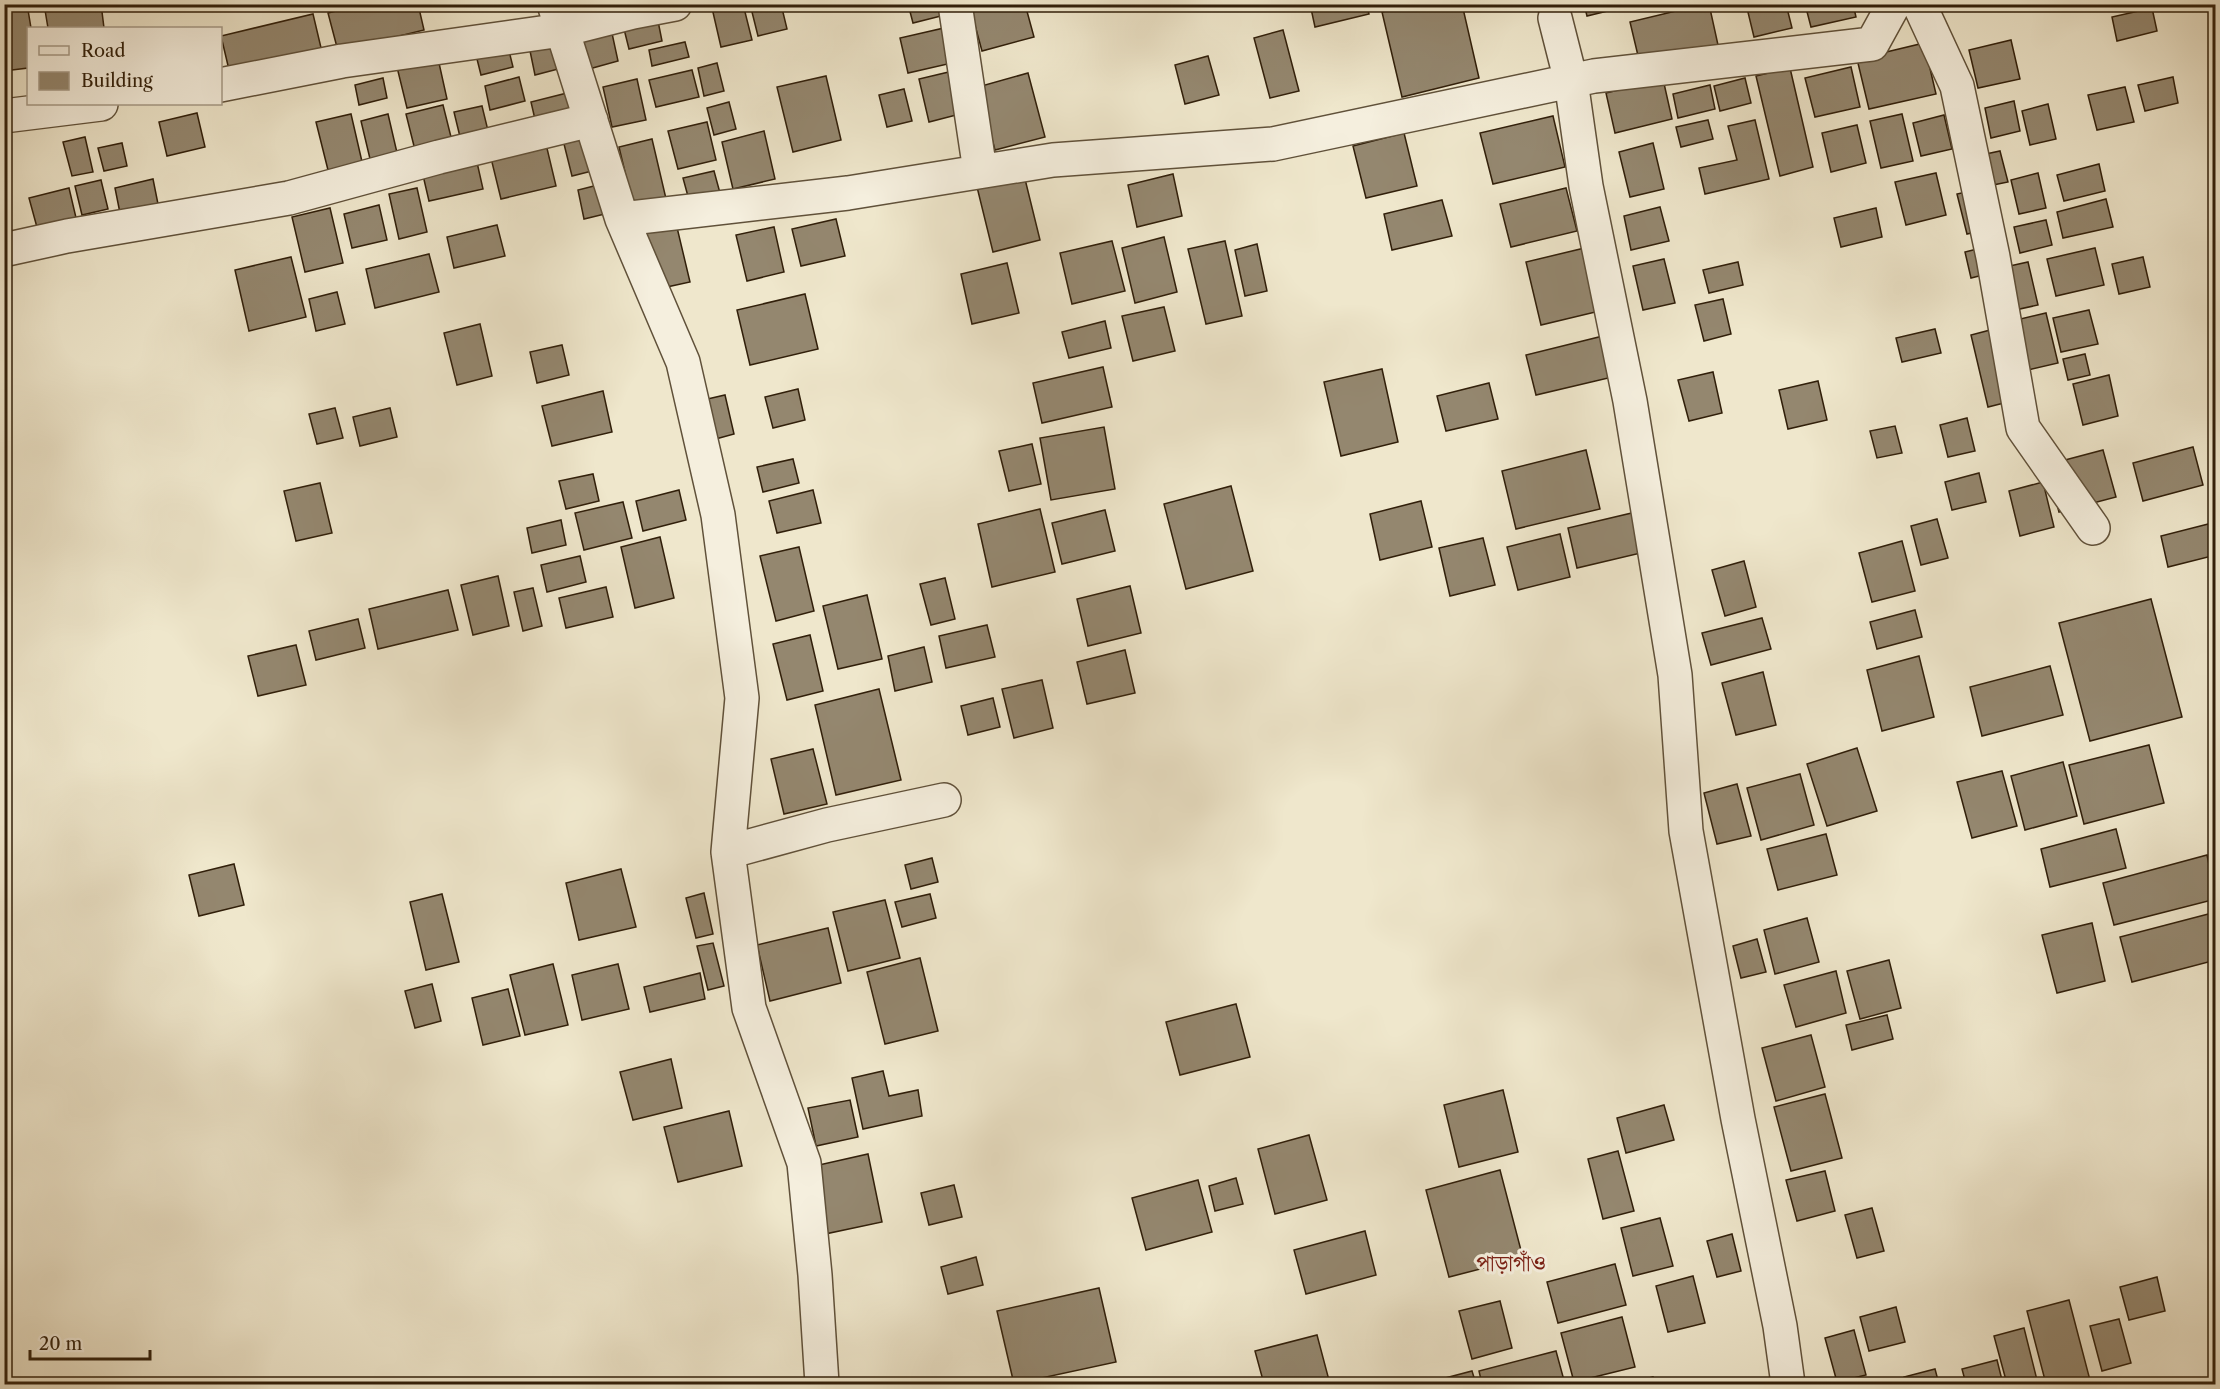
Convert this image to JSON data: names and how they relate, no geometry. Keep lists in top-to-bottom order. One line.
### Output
{"districts":["পাড়াগাঁও"],"legend":["Road","Building"],"scale_bar":"20 m"}
